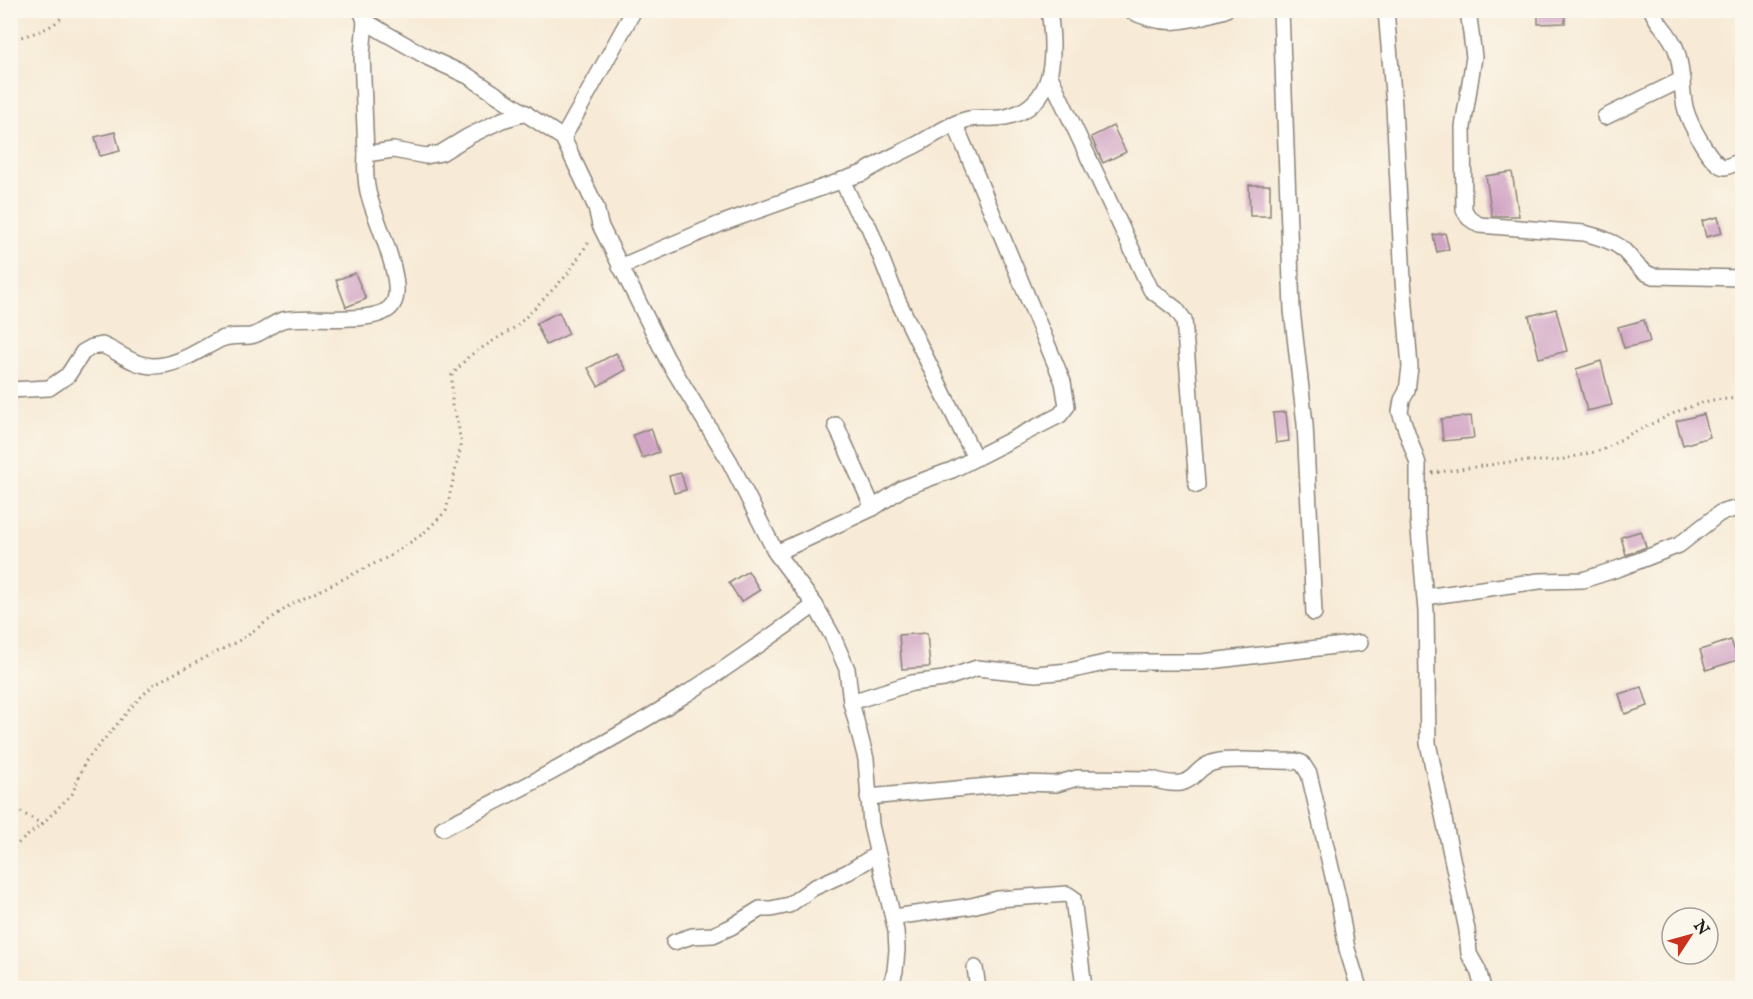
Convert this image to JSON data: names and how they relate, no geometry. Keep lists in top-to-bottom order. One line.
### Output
{"north":"top right"}
